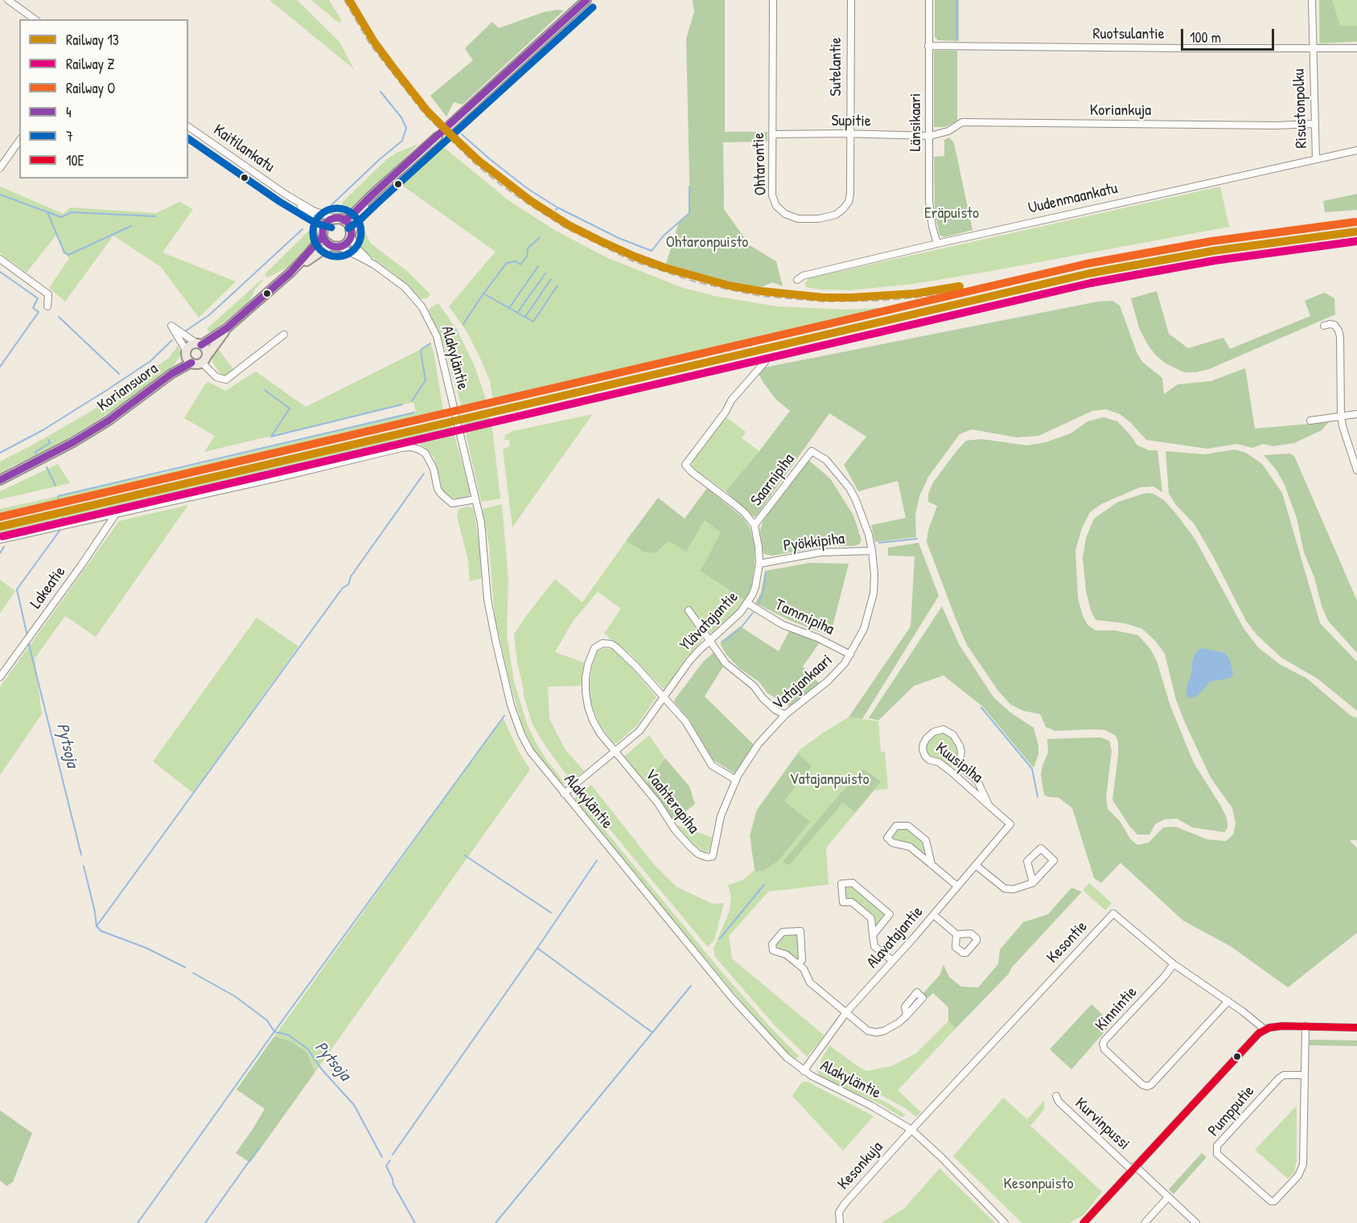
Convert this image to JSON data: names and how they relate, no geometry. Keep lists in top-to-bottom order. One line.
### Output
{"streets":{"main road":["Koriansuora"],"street":["Ruotsulantie","Sutelantie","Risustonpolku","Koriankuja","Supitie","Länsikaari","Kaitilankatu","Ohtarontie","Uudenmaankatu","Alakyläntie","Saarnipiha","Pyökkipiha","Lakeatie","Tammipiha","Ylävatajantie","Vatajankaari","Kuusipiha","Vaahterapiha","Alavatajantie","Kesontie","Kinnintie","Pumpputie","Kurvinpussi","Kesonkuja"]},"crossings":[["Ruotsulantie","Risustonpolku"],["Ruotsulantie","Länsikaari"],["Sutelantie","Supitie"],["Sutelantie","Ohtarontie"],["Risustonpolku","Koriankuja"],["Risustonpolku","Uudenmaankatu"],["Koriankuja","Supitie"],["Koriankuja","Länsikaari"],["Supitie","Länsikaari"],["Supitie","Ohtarontie"],["Länsikaari","Uudenmaankatu"],["Kaitilankatu","Alakyläntie"],["Alakyläntie","Ylävatajantie"],["Alakyläntie","Alavatajantie"],["Alakyläntie","Kesontie"],["Alakyläntie","Kesonkuja"],["Saarnipiha","Ylävatajantie"],["Saarnipiha","Vatajankaari"],["Pyökkipiha","Ylävatajantie"],["Pyökkipiha","Vatajankaari"],["Tammipiha","Ylävatajantie"],["Tammipiha","Vatajankaari"],["Ylävatajantie","Vaahterapiha"],["Vatajankaari","Vaahterapiha"],["Kuusipiha","Alavatajantie"],["Kesontie","Kinnintie"],["Kesontie","Kesonkuja"]],"water":["Pytsoja"],"parks":["Eräpuisto","Ohtaronpuisto","Vatajanpuisto","Kesonpuisto"],"lines":["rail line 13","transit line 4","transit line 7","rail line O","rail line Z","transit line 10E"],"legend":["Railway 13","Railway Z","Railway O","4","7","10E"],"scale_bar":"100 m"}
